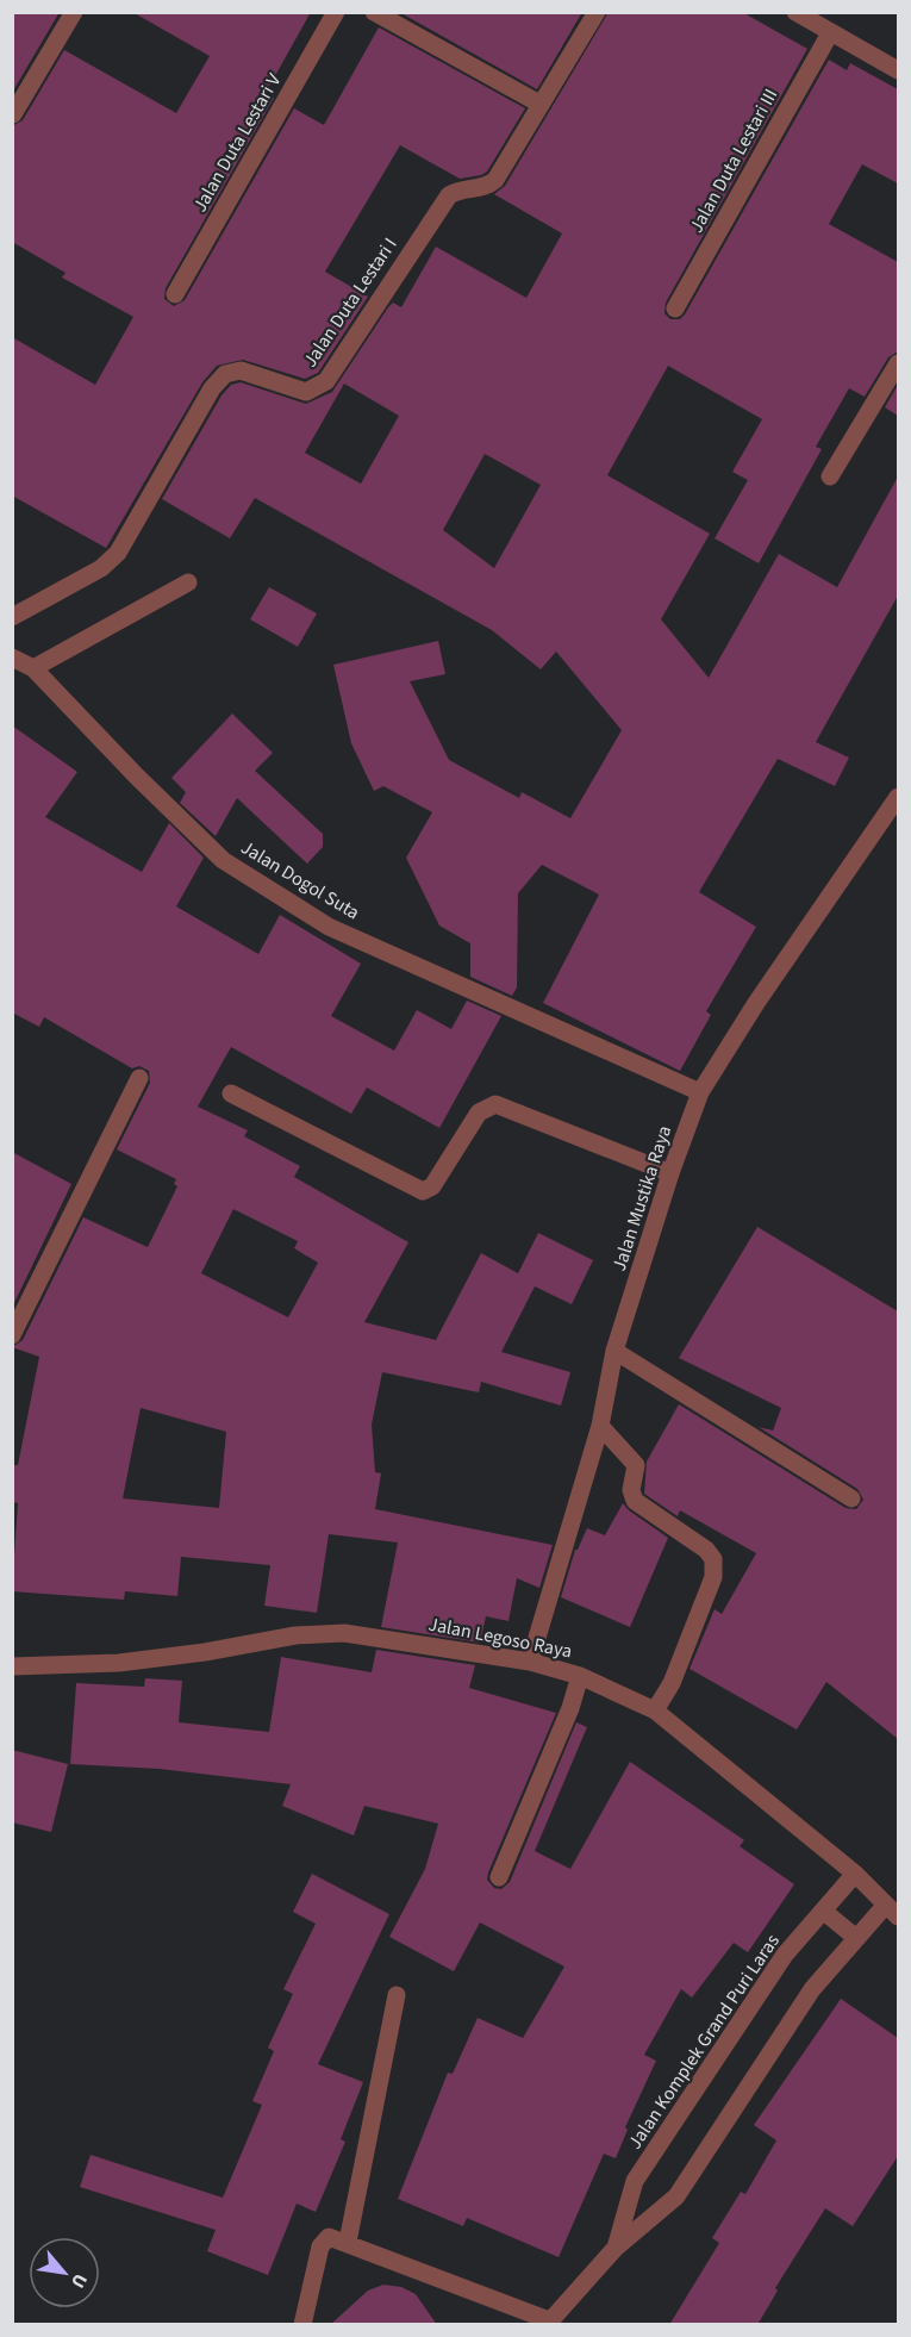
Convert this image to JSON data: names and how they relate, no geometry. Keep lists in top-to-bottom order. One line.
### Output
{"streets":{"street":["Jalan Duta Lestari V","Jalan Duta Lestari III","Jalan Duta Lestari I","Jalan Dogol Suta","Jalan Mustika Raya","Jalan Legoso Raya","Jalan Komplek Grand Puri Laras"]},"crossings":[["Jalan Dogol Suta","Jalan Mustika Raya"],["Jalan Mustika Raya","Jalan Legoso Raya"],["Jalan Legoso Raya","Jalan Komplek Grand Puri Laras"]],"north":"bottom right"}
